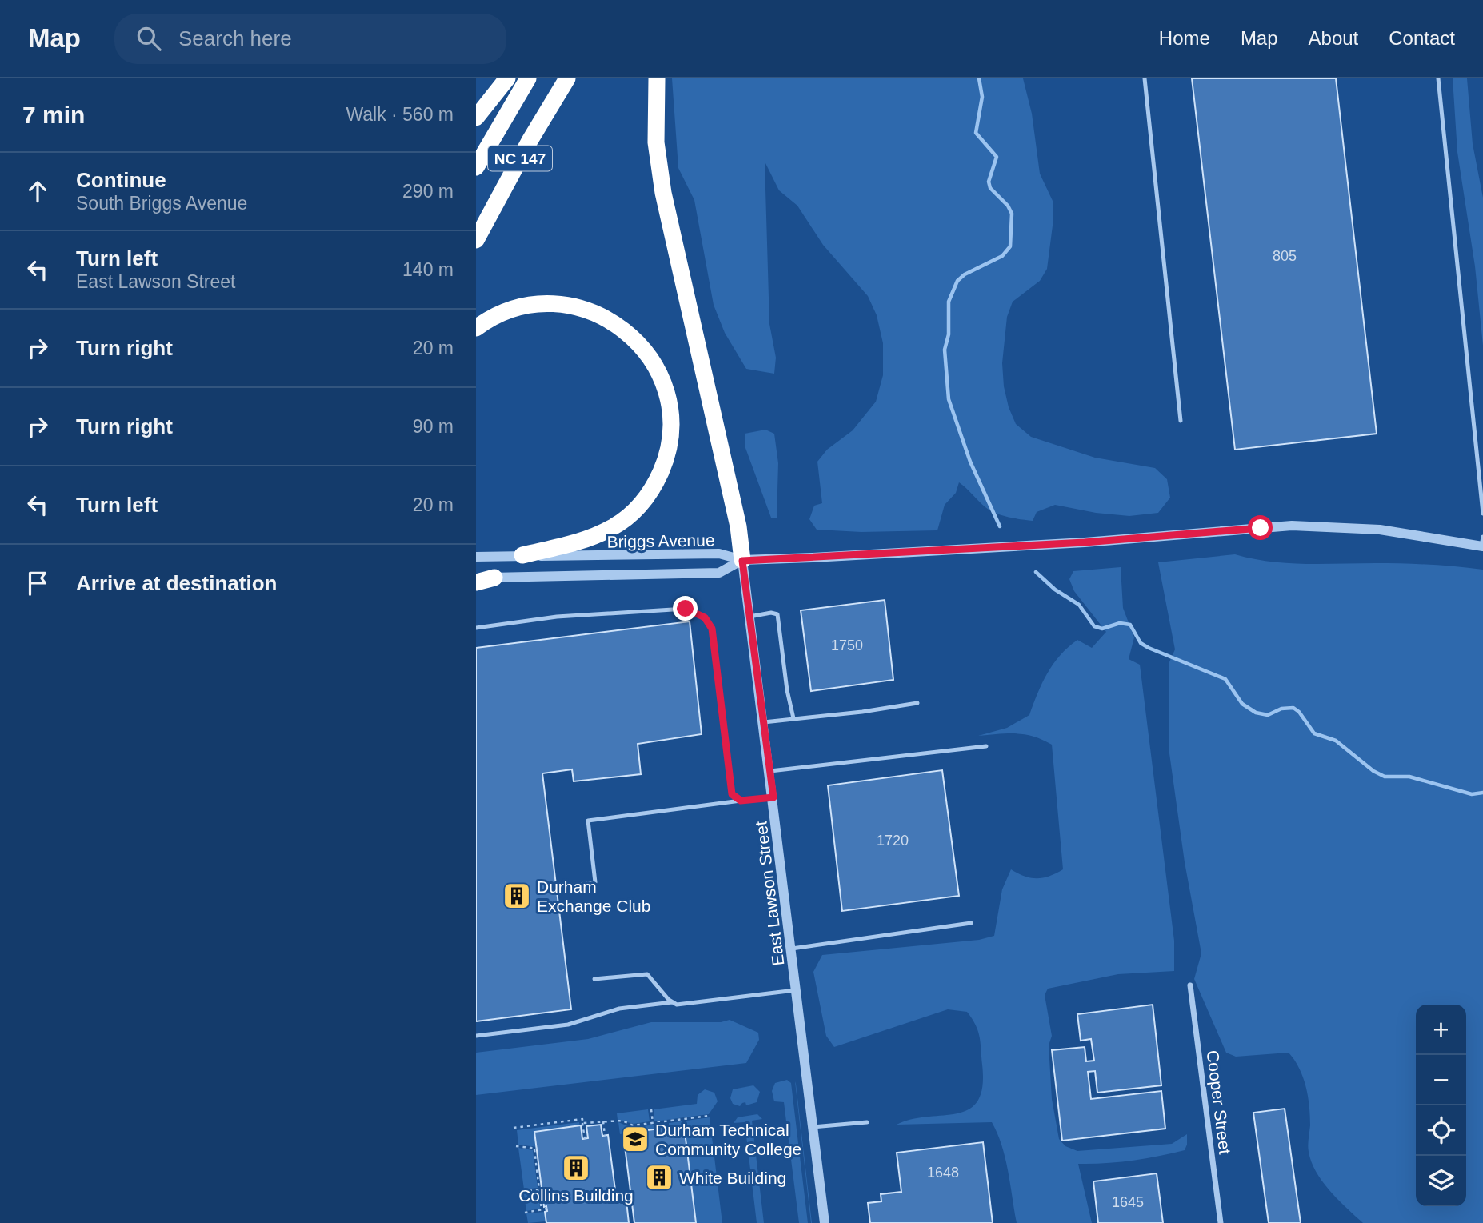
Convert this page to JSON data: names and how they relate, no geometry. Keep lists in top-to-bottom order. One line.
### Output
{"streets":{"highway":["NC 147"],"street":["Briggs Avenue","East Lawson Street","Cooper Street"]},"crossings":[["Briggs Avenue","East Lawson Street"]],"places":{"building":["Durham Exchange Club","Collins Building","White Building"],"school or university":["Durham Technical Community College"]},"house_numbers":["805","1750","1720","1648","1645"],"page":{"header":"Map","search":"Search here","nav":["Home","Map","About","Contact"],"heading":["7 min","Walk · 560 m"],"list":[["Continue","South Briggs Avenue","290 m"],["Turn left","East Lawson Street","140 m"],["Turn right","20 m"],["Turn right","90 m"],["Turn left","20 m"],"Arrive at destination"],"map_buttons":["+","−"]}}
